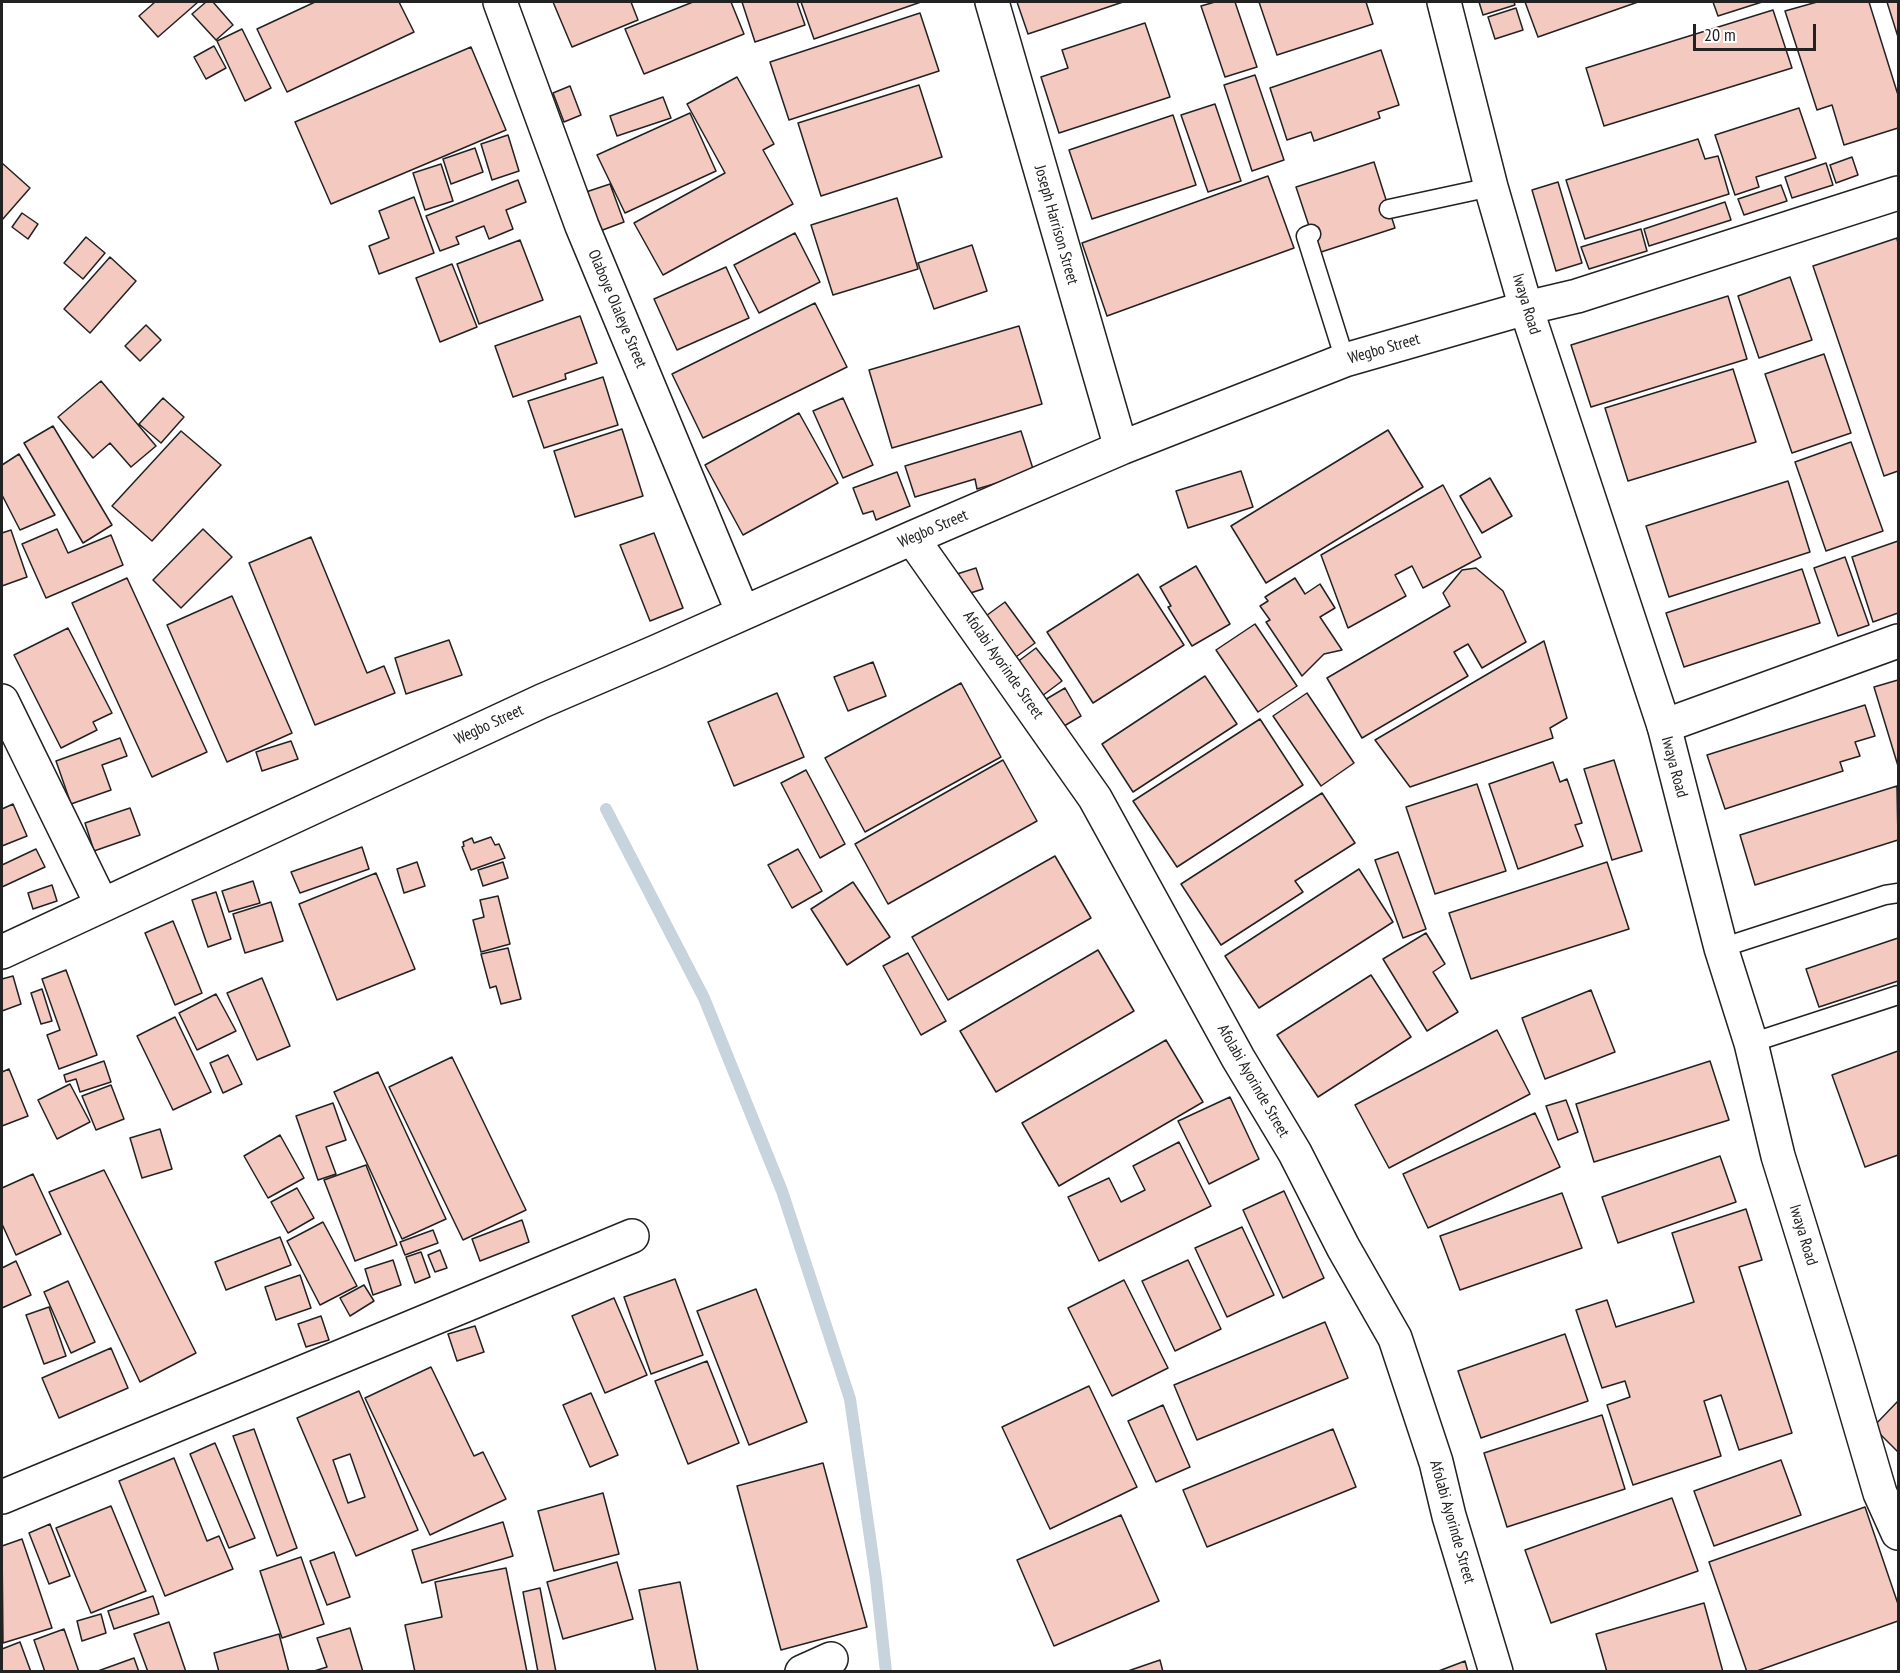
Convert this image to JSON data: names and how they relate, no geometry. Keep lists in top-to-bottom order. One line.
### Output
{"streets":{"street":["Joseph Harrison Street","Iwaya Road","Olaboye Olaleye Street","Wegbo Street","Afolabi Ayorinde Street"]},"crossings":[["Joseph Harrison Street","Wegbo Street"],["Iwaya Road","Wegbo Street"],["Olaboye Olaleye Street","Wegbo Street"],["Wegbo Street","Afolabi Ayorinde Street"]],"scale_bar":"20 m"}
